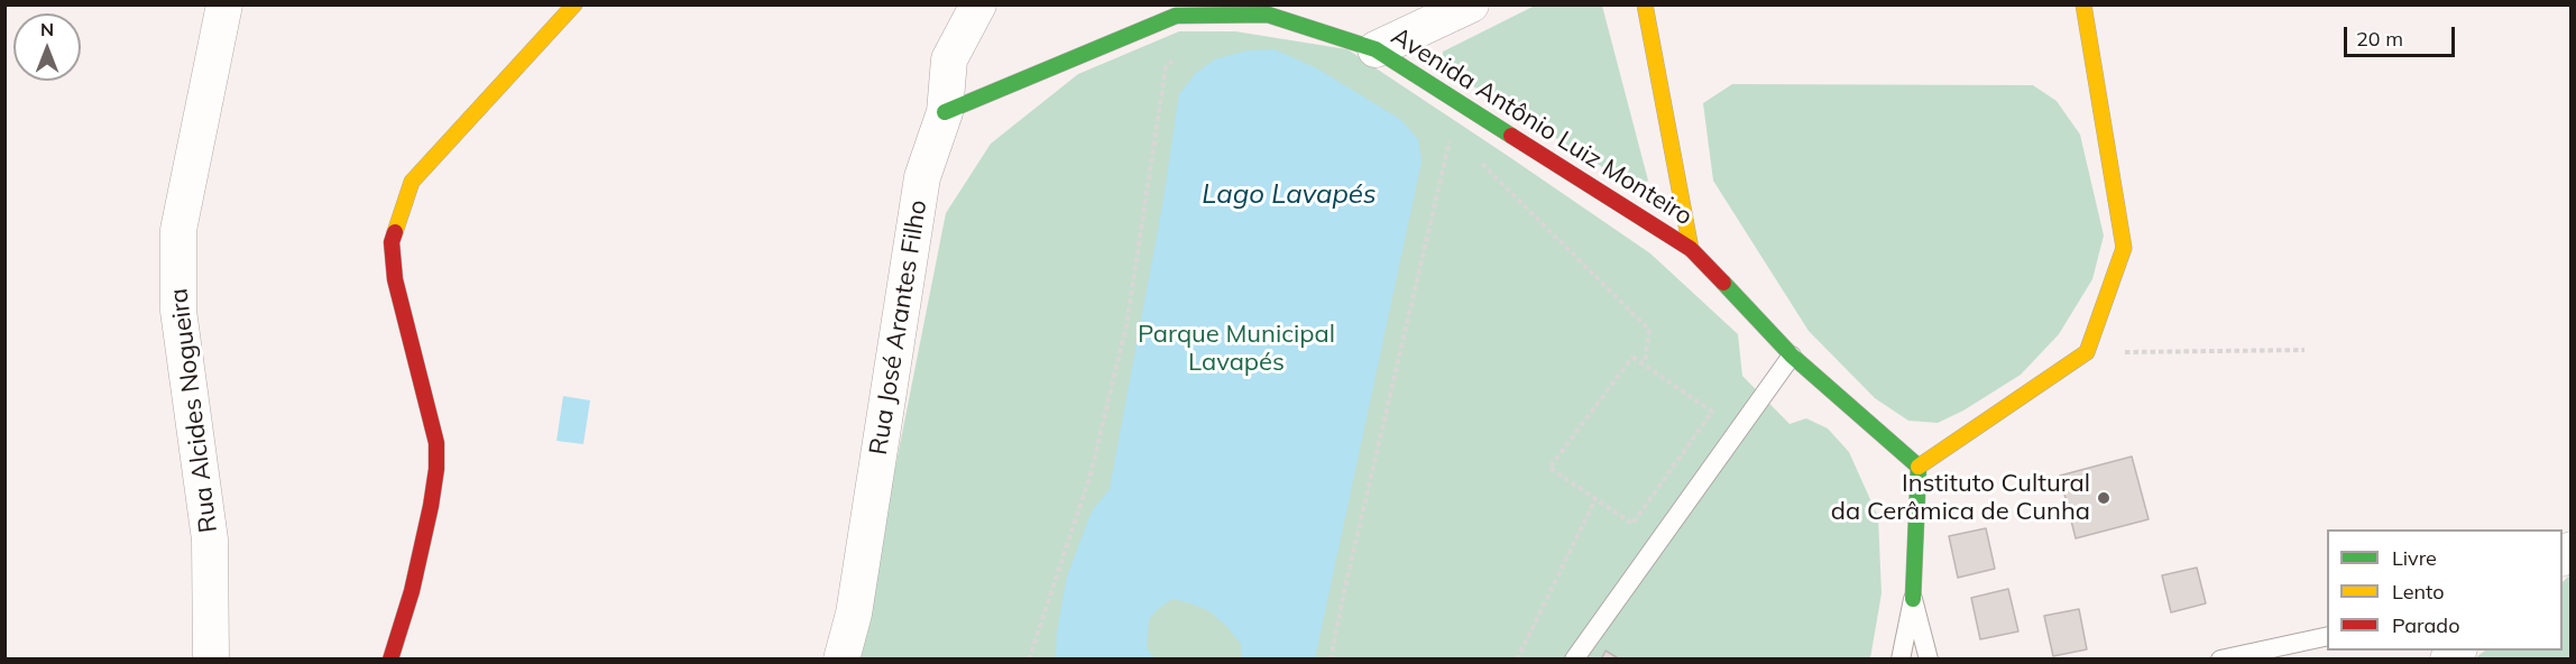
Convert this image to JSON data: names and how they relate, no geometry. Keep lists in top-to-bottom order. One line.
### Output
{"streets":{"street":["Avenida Antônio Luiz Monteiro","Rua José Arantes Filho","Rua Alcides Nogueira"]},"crossings":[["Avenida Antônio Luiz Monteiro","Rua José Arantes Filho"]],"water":["Lago Lavapés"],"parks":["Parque Municipal Lavapés"],"places":["Instituto Cultural da Cerâmica de Cunha"],"legend":["Livre","Lento","Parado"],"scale_bar":"20 m","north":"top"}
